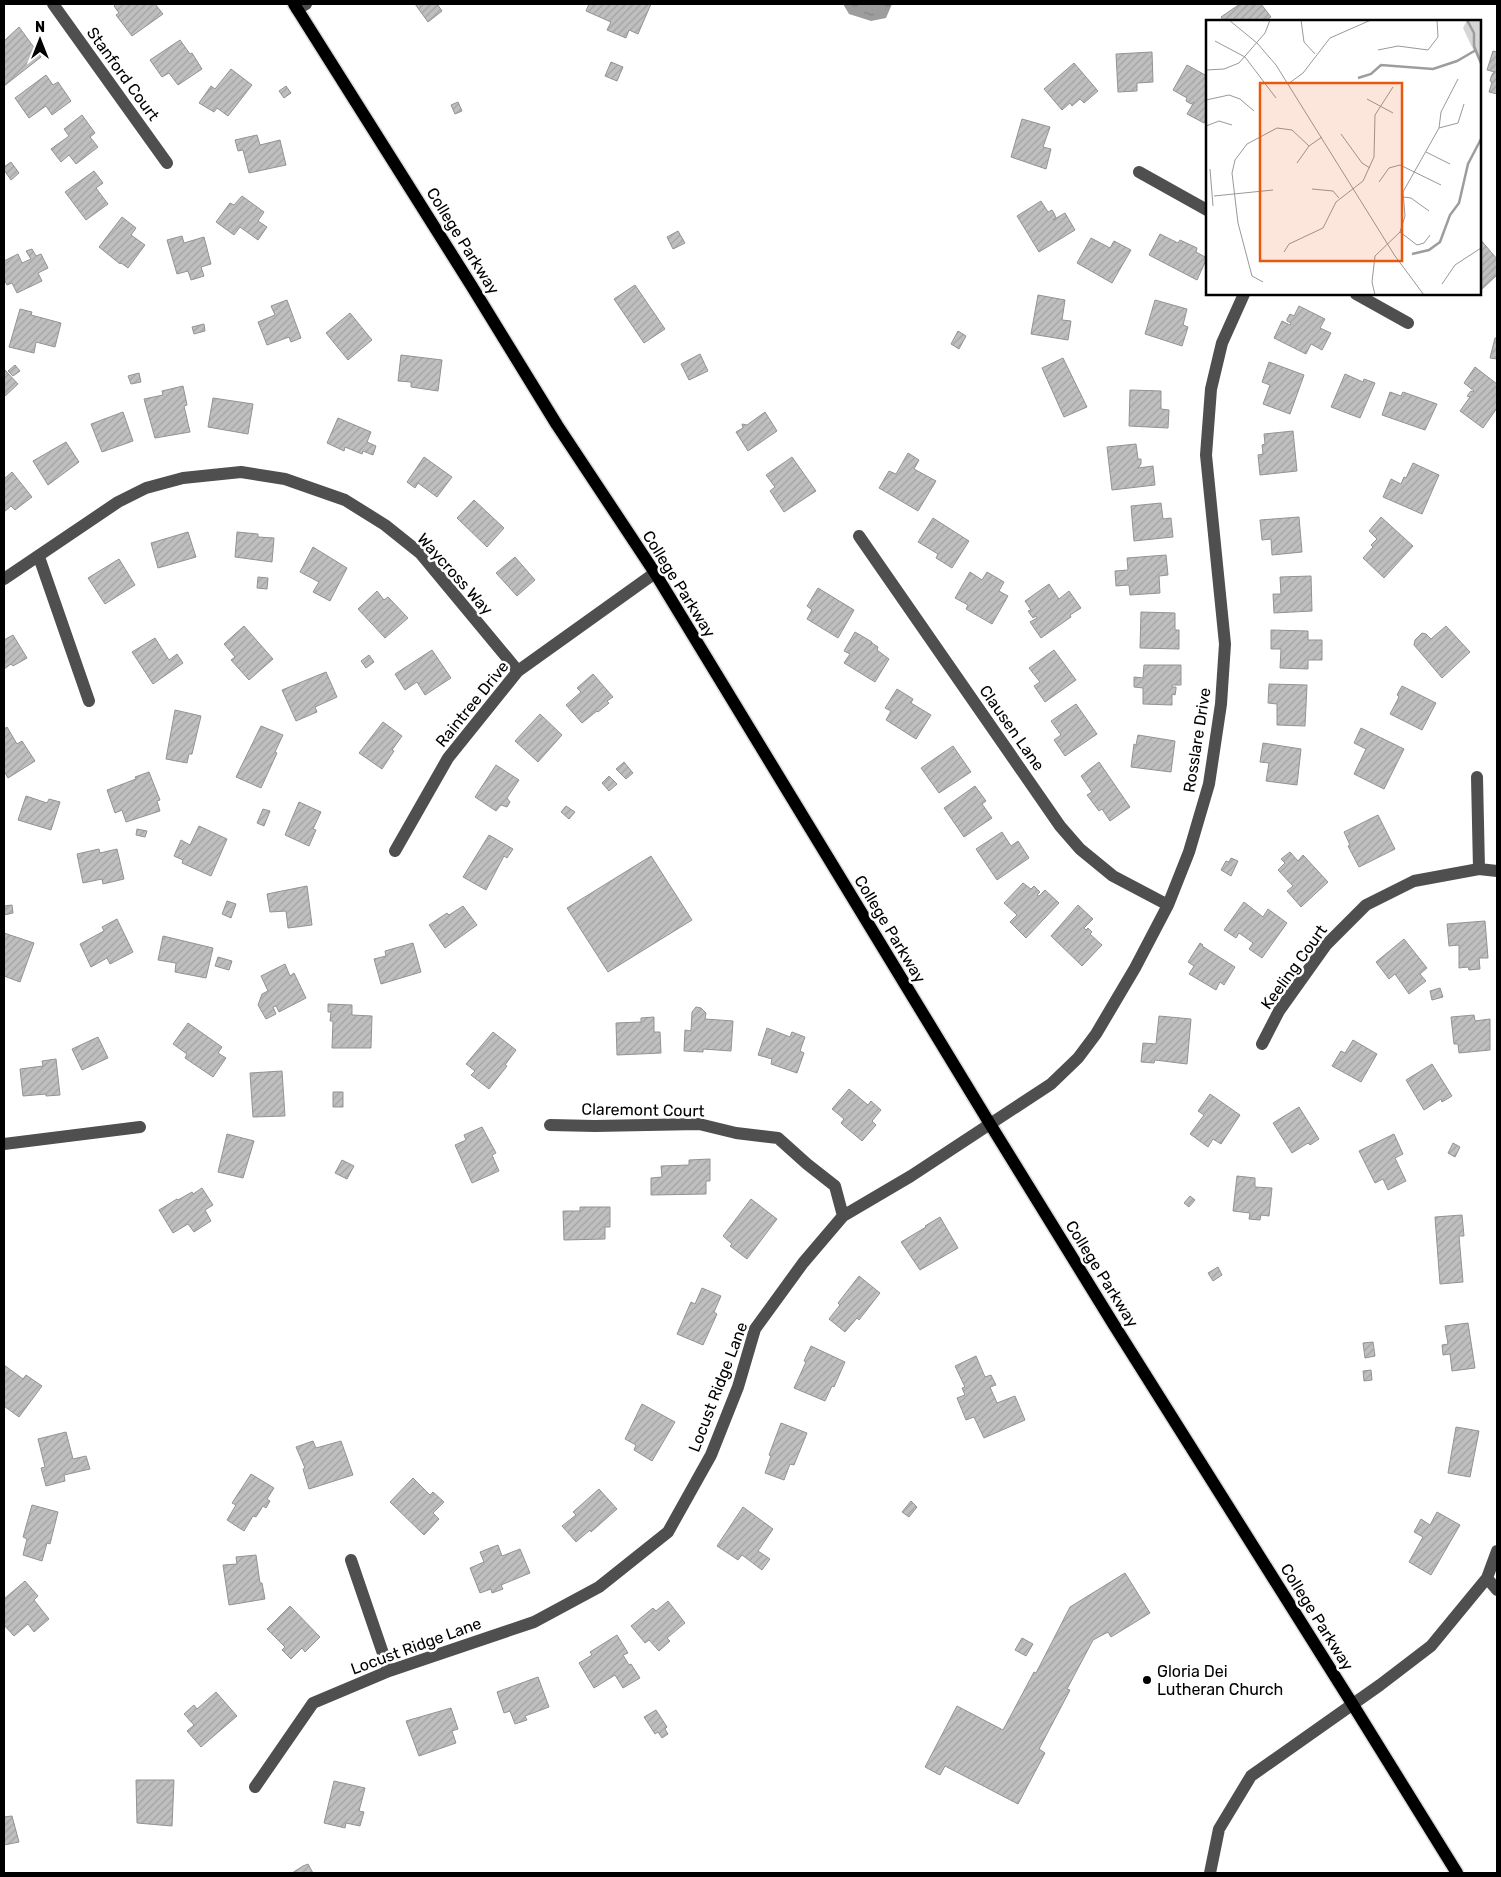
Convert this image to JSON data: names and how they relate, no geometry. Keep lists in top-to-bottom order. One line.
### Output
{"streets":{"main road":["College Parkway"],"street":["Stanford Court","Waycross Way","Raintree Drive","Clausen Lane","Rosslare Drive","Keeling Court","Claremont Court","Locust Ridge Lane"]},"crossings":[["College Parkway","Raintree Drive"],["College Parkway","Rosslare Drive"],["College Parkway","Locust Ridge Lane"],["Waycross Way","Raintree Drive"],["Clausen Lane","Rosslare Drive"],["Rosslare Drive","Locust Ridge Lane"],["Claremont Court","Locust Ridge Lane"]],"places":["Gloria Dei Lutheran Church"],"north":"top"}
